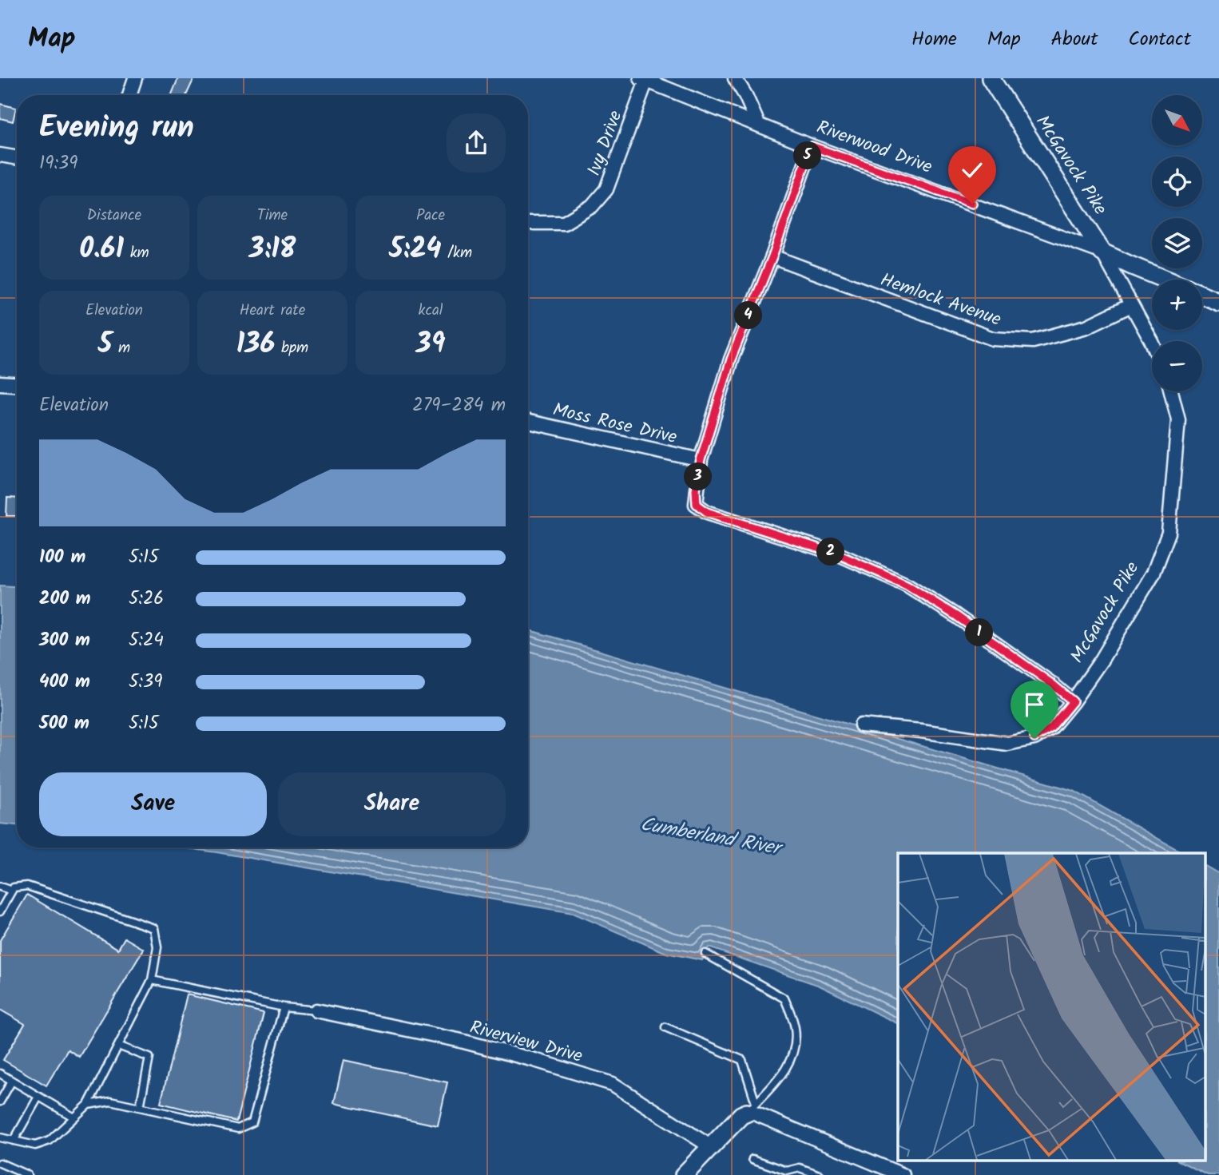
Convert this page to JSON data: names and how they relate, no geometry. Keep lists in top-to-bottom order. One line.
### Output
{"streets":{"street":["Ivy Drive","Riverwood Drive","McGavock Pike","Hemlock Avenue","Moss Rose Drive","Riverview Drive"]},"crossings":[["Ivy Drive","Riverwood Drive"],["Riverwood Drive","McGavock Pike"],["McGavock Pike","Hemlock Avenue"]],"water":["Cumberland River"],"north":"bottom right","page":{"header":"Map","nav":["Home","Map","About","Contact"],"map_buttons":["+","−"],"heading":["Evening run","19:39"],"pins":["5","4","3","2","1"],"stats":[["Distance","0.61 km"],["Time","3:18"],["Pace","5:24 /km"],["Elevation","5 m"],["Heart rate","136 bpm"],["kcal","39"]],"chart":["Elevation","279–284 m"],"list":[{"name":"100 m","note":"5:15"},{"name":"200 m","note":"5:26"},{"name":"300 m","note":"5:24"},{"name":"400 m","note":"5:39"},{"name":"500 m","note":"5:15"}],"buttons":["Save","Share"]}}
